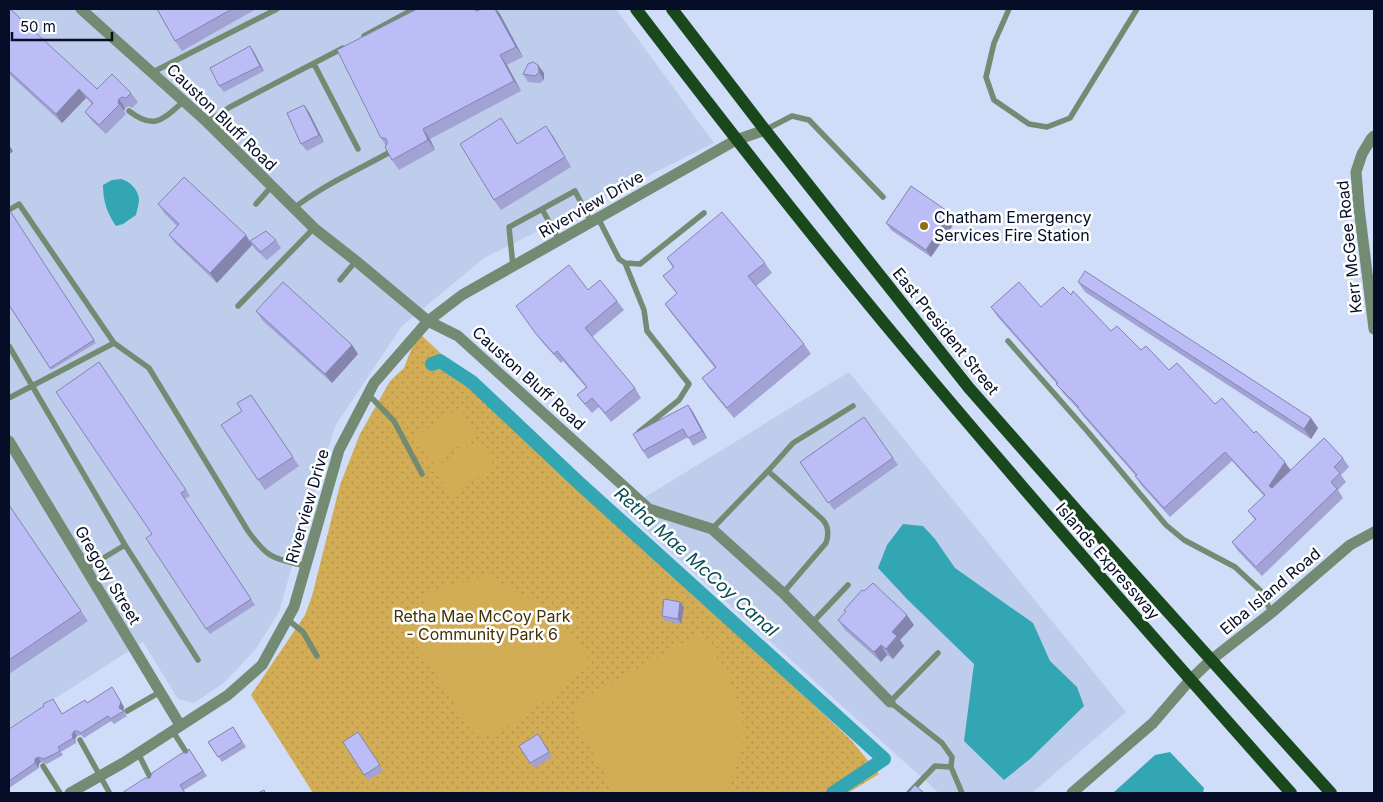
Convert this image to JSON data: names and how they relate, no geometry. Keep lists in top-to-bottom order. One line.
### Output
{"streets":{"main road":["East President Street","Islands Expressway"],"street":["Causton Bluff Road","Riverview Drive","Kerr McGee Road","Gregory Street","Elba Island Road"]},"crossings":[["Causton Bluff Road","Riverview Drive"],["Riverview Drive","East President Street"],["Riverview Drive","Islands Expressway"],["Riverview Drive","Gregory Street"],["East President Street","Elba Island Road"],["Islands Expressway","Elba Island Road"]],"water":["Retha Mae McCoy Canal"],"parks":["Retha Mae McCoy Park - Community Park 6"],"places":["Chatham Emergency Services Fire Station"],"scale_bar":"50 m"}
